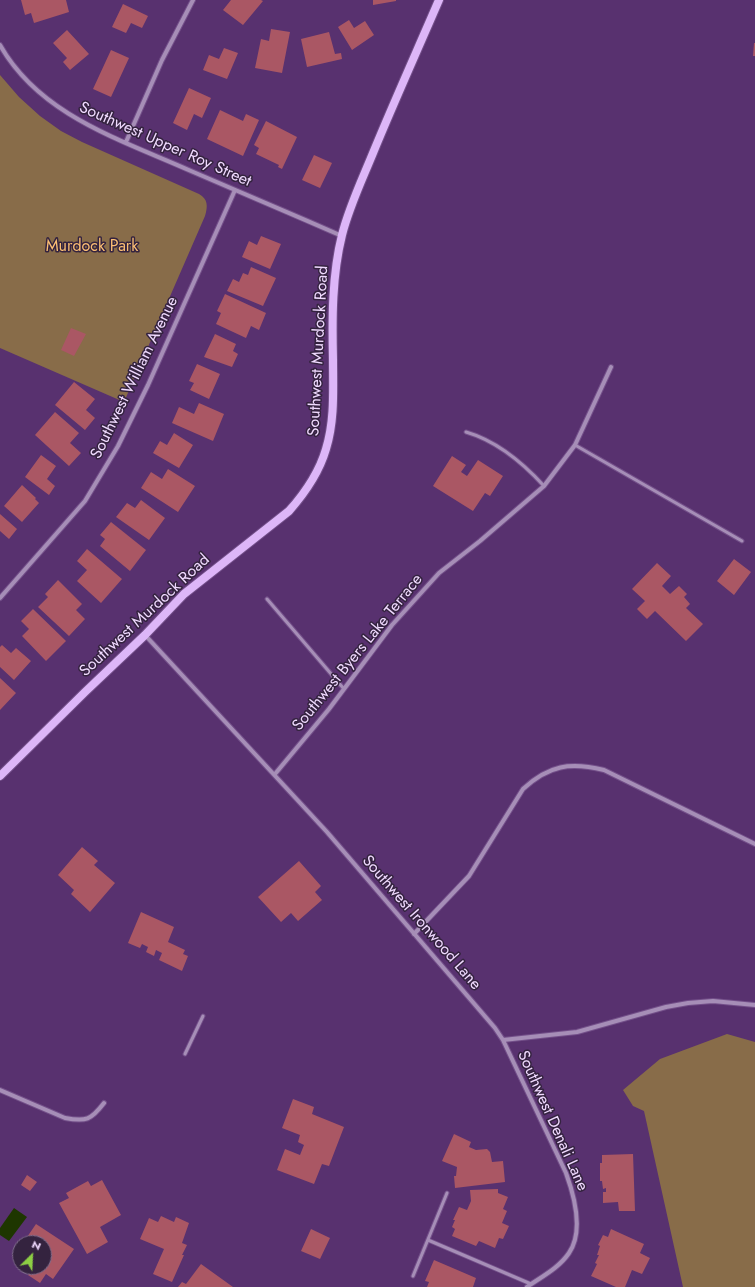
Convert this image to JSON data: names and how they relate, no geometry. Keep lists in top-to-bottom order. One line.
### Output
{"streets":{"main road":["Southwest Murdock Road"],"street":["Southwest Upper Roy Street","Southwest William Avenue","Southwest Byers Lake Terrace","Southwest Ironwood Lane","Southwest Denali Lane"]},"crossings":[["Southwest Upper Roy Street","Southwest Murdock Road"],["Southwest Upper Roy Street","Southwest William Avenue"],["Southwest Murdock Road","Southwest Ironwood Lane"],["Southwest Byers Lake Terrace","Southwest Ironwood Lane"],["Southwest Ironwood Lane","Southwest Denali Lane"]],"parks":["Murdock Park"],"north":"top right"}
